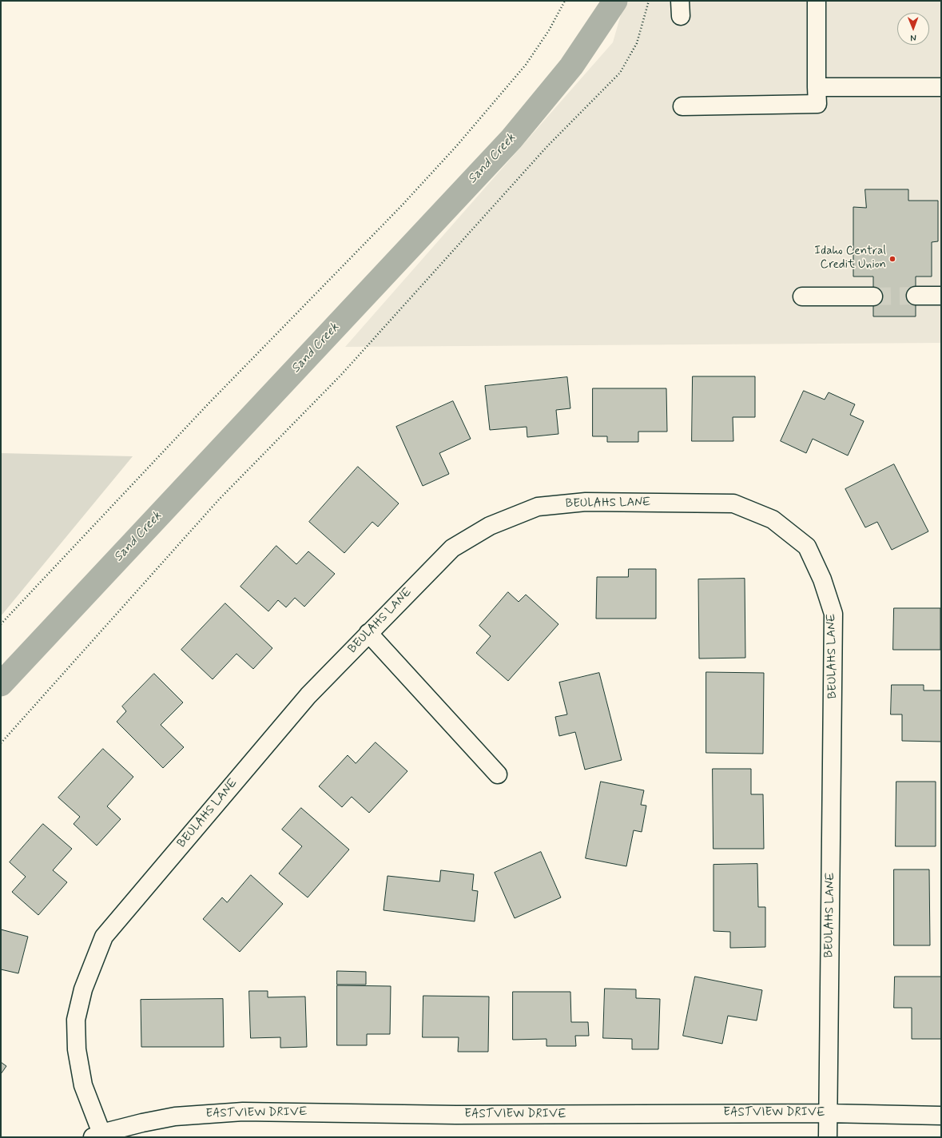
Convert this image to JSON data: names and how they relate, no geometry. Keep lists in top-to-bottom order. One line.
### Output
{"streets":{"street":["BEULAHS LANE","EASTVIEW DRIVE"]},"crossings":[["BEULAHS LANE","EASTVIEW DRIVE"]],"water":["Sand Creek"],"places":["Idaho Central Credit Union"],"north":"bottom"}
